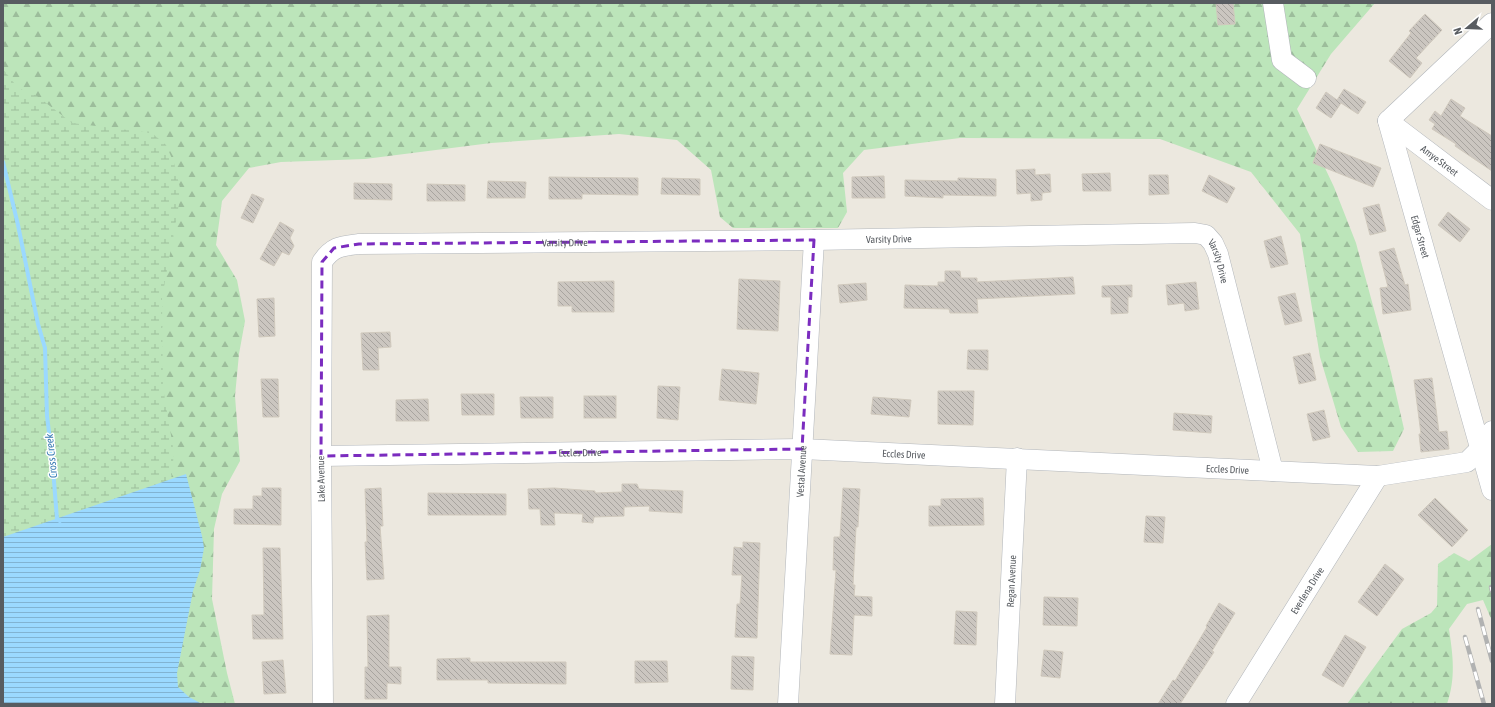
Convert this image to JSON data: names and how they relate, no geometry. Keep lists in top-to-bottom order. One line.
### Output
{"streets":{"street":["Amye Street","Edgar Street","Varsity Drive","Eccles Drive","Vestal Avenue","Lake Avenue","Regan Avenue","Everlena Drive"]},"crossings":[["Amye Street","Edgar Street"],["Edgar Street","Eccles Drive"],["Varsity Drive","Eccles Drive"],["Varsity Drive","Vestal Avenue"],["Varsity Drive","Lake Avenue"],["Eccles Drive","Vestal Avenue"],["Eccles Drive","Lake Avenue"],["Eccles Drive","Regan Avenue"],["Eccles Drive","Everlena Drive"]],"water":["Cross Creek"],"north":"left"}
